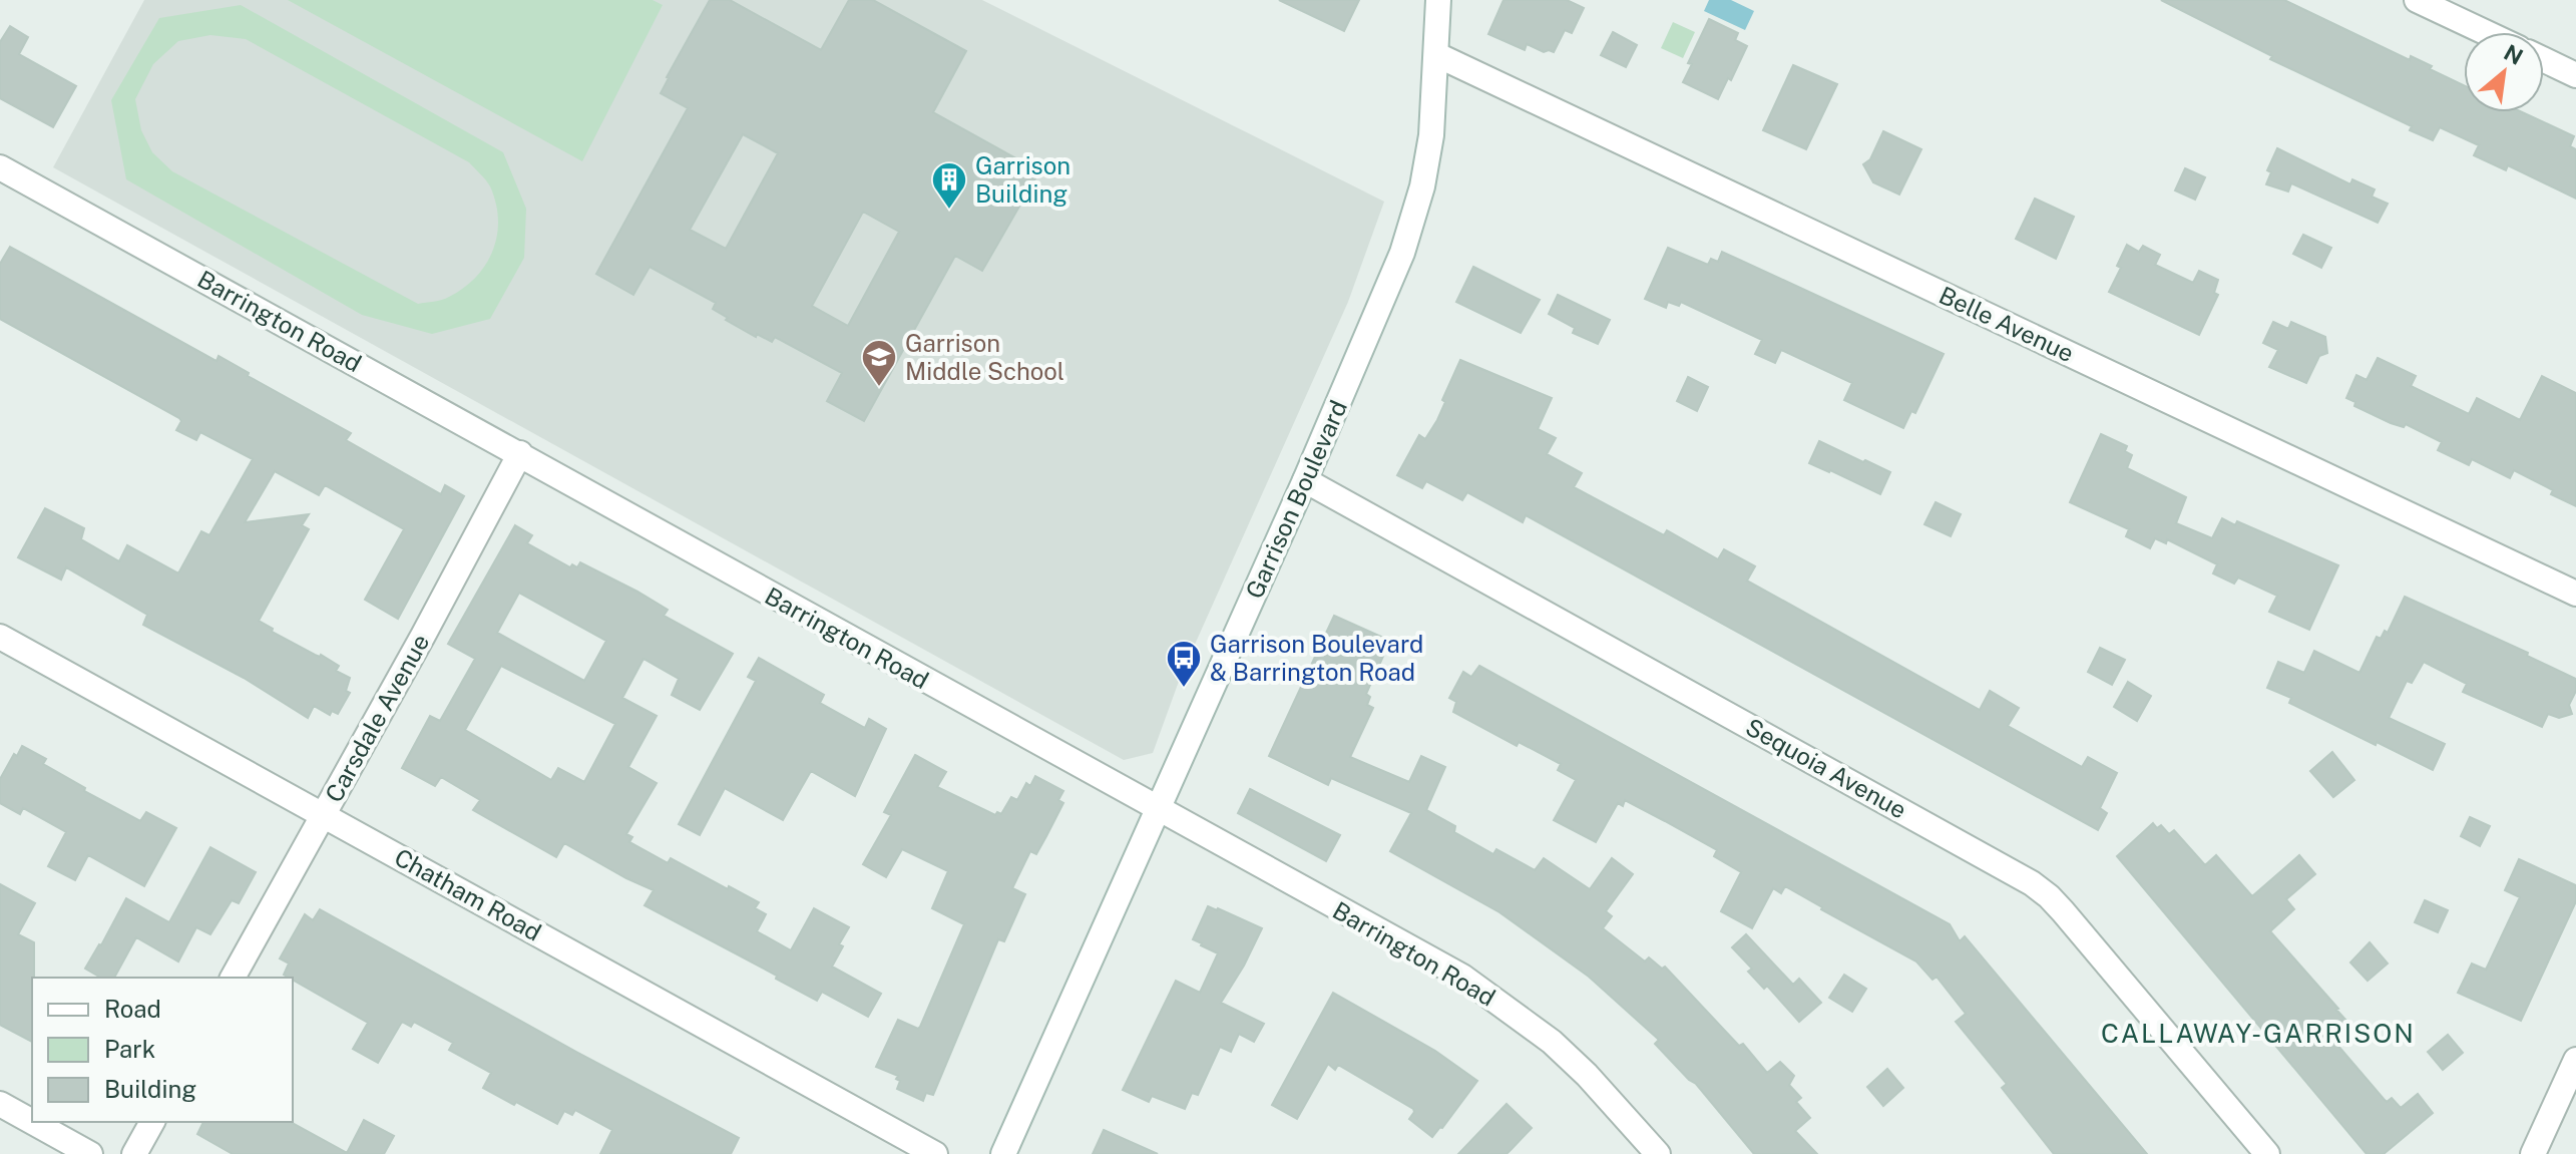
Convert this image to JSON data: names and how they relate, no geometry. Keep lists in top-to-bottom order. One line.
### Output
{"streets":{"street":["Barrington Road","Belle Avenue","Garrison Boulevard","Carsdale Avenue","Sequoia Avenue","Chatham Road"]},"crossings":[["Barrington Road","Garrison Boulevard"],["Barrington Road","Carsdale Avenue"],["Belle Avenue","Garrison Boulevard"],["Garrison Boulevard","Sequoia Avenue"],["Carsdale Avenue","Chatham Road"]],"districts":["CALLAWAY-GARRISON"],"places":{"building":["Garrison Building"],"school or university":["Garrison Middle School"],"bus stop":["Garrison Boulevard & Barrington Road"]},"legend":["Road","Park","Building"],"north":"top right"}
